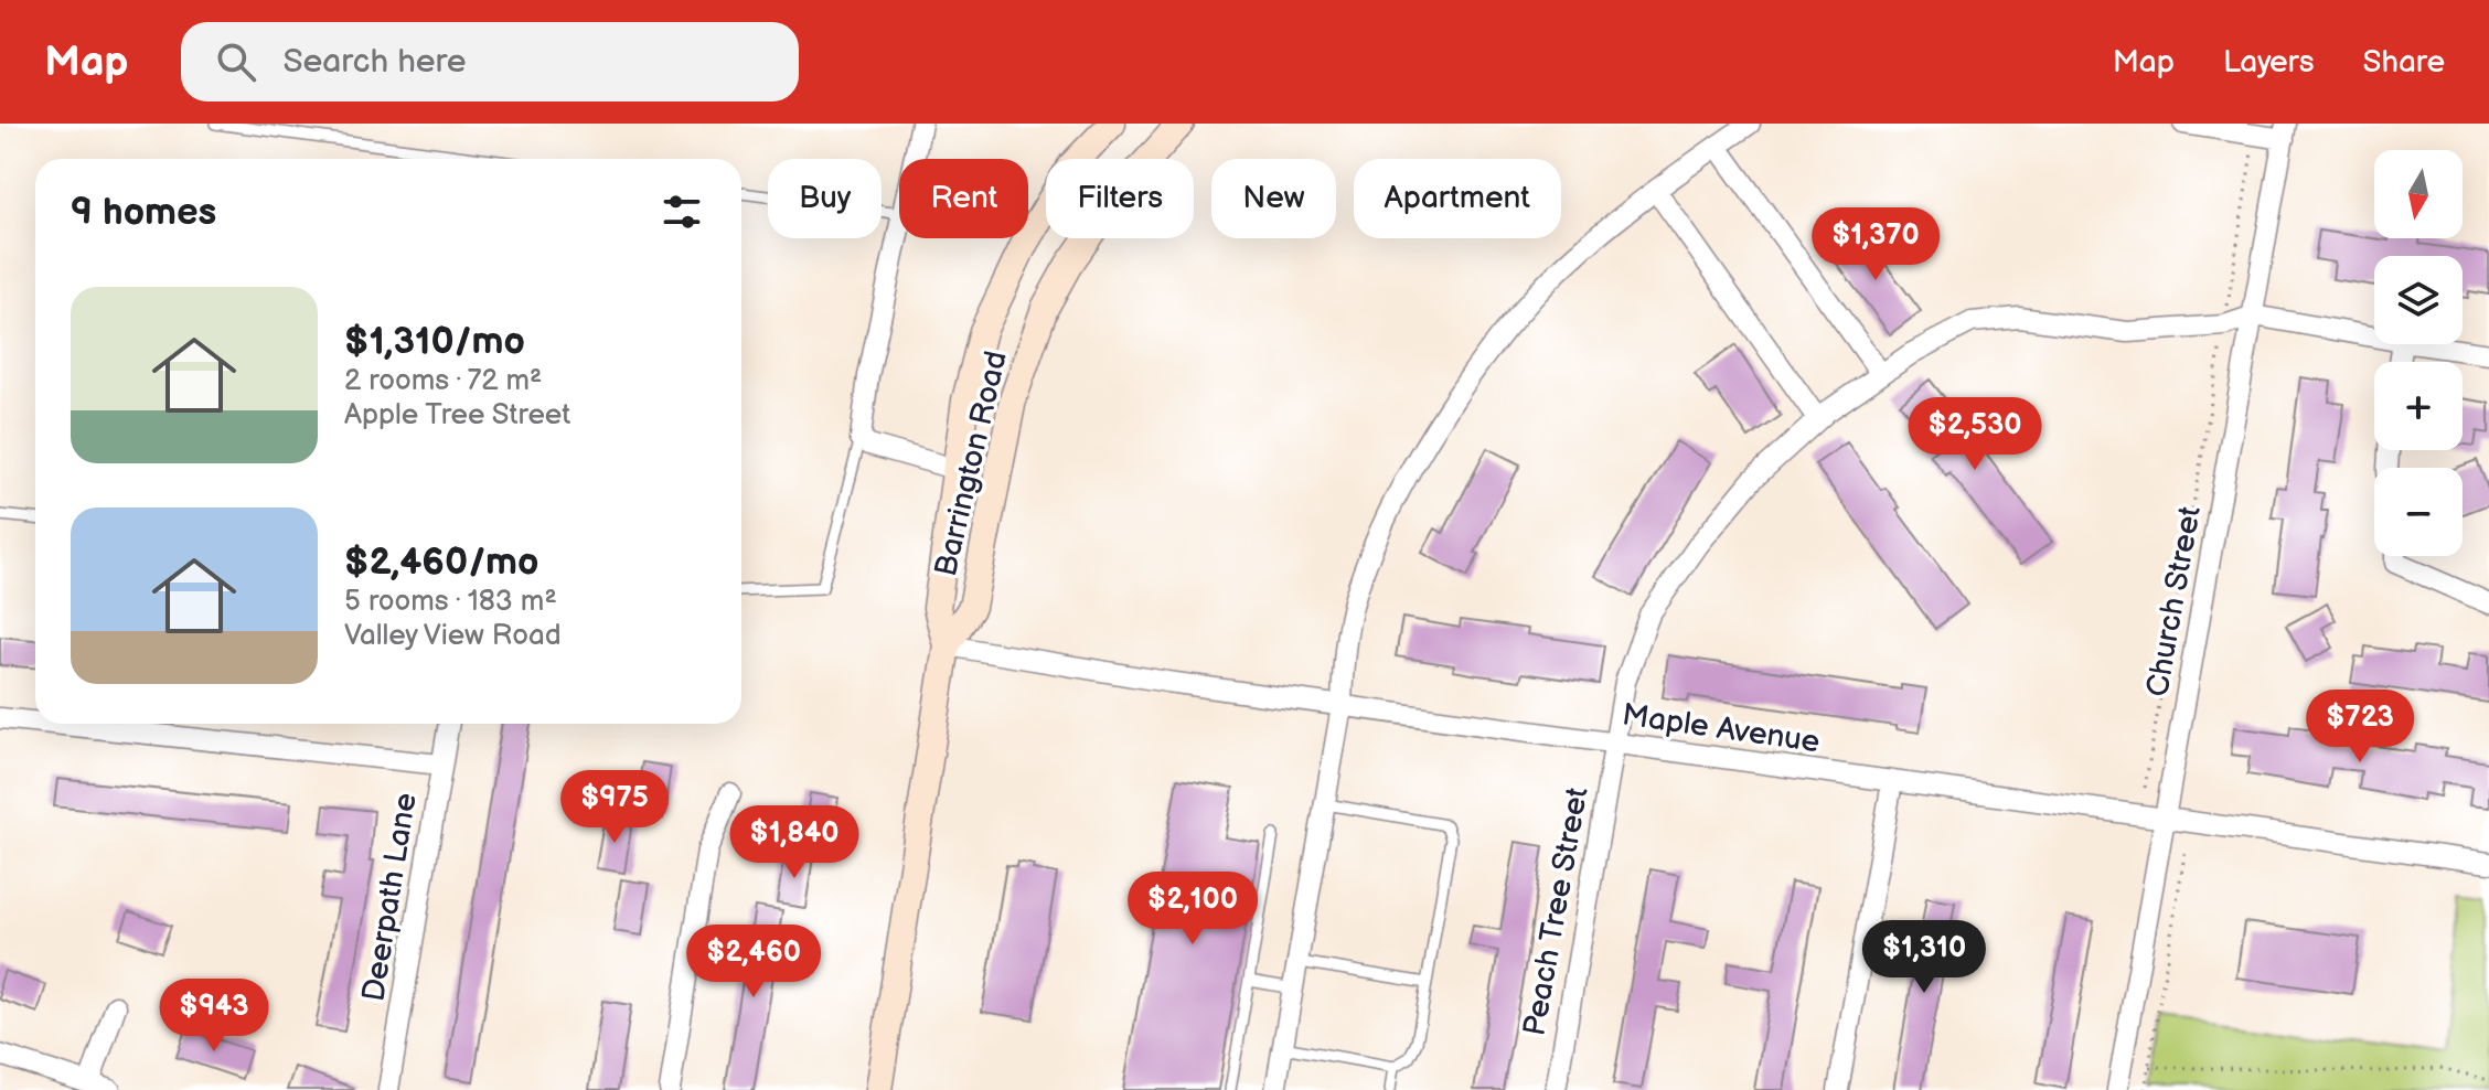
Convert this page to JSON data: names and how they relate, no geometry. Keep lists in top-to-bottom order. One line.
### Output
{"streets":{"main road":["Barrington Road"],"street":["Church Street","Maple Avenue","Deerpath Lane","Peach Tree Street"]},"crossings":[["Barrington Road","Maple Avenue"],["Church Street","Maple Avenue"],["Church Street","Peach Tree Street"],["Maple Avenue","Peach Tree Street"]],"north":"bottom","page":{"header":"Map","search":"Search here","nav":["Map","Layers","Share"],"map_buttons":["+","−"],"chip":["Buy","Rent","Filters","New","Apartment"],"heading":"9 homes","price":["$1,370","$2,530","$723","$975","$1,840","$2,100","$1,310","$2,460","$943"],"list":[{"name":"$1,310/mo","note":"2 rooms · 72 m² · Apple Tree Street"},{"name":"$2,460/mo","note":"5 rooms · 183 m² · Valley View Road"}]}}
